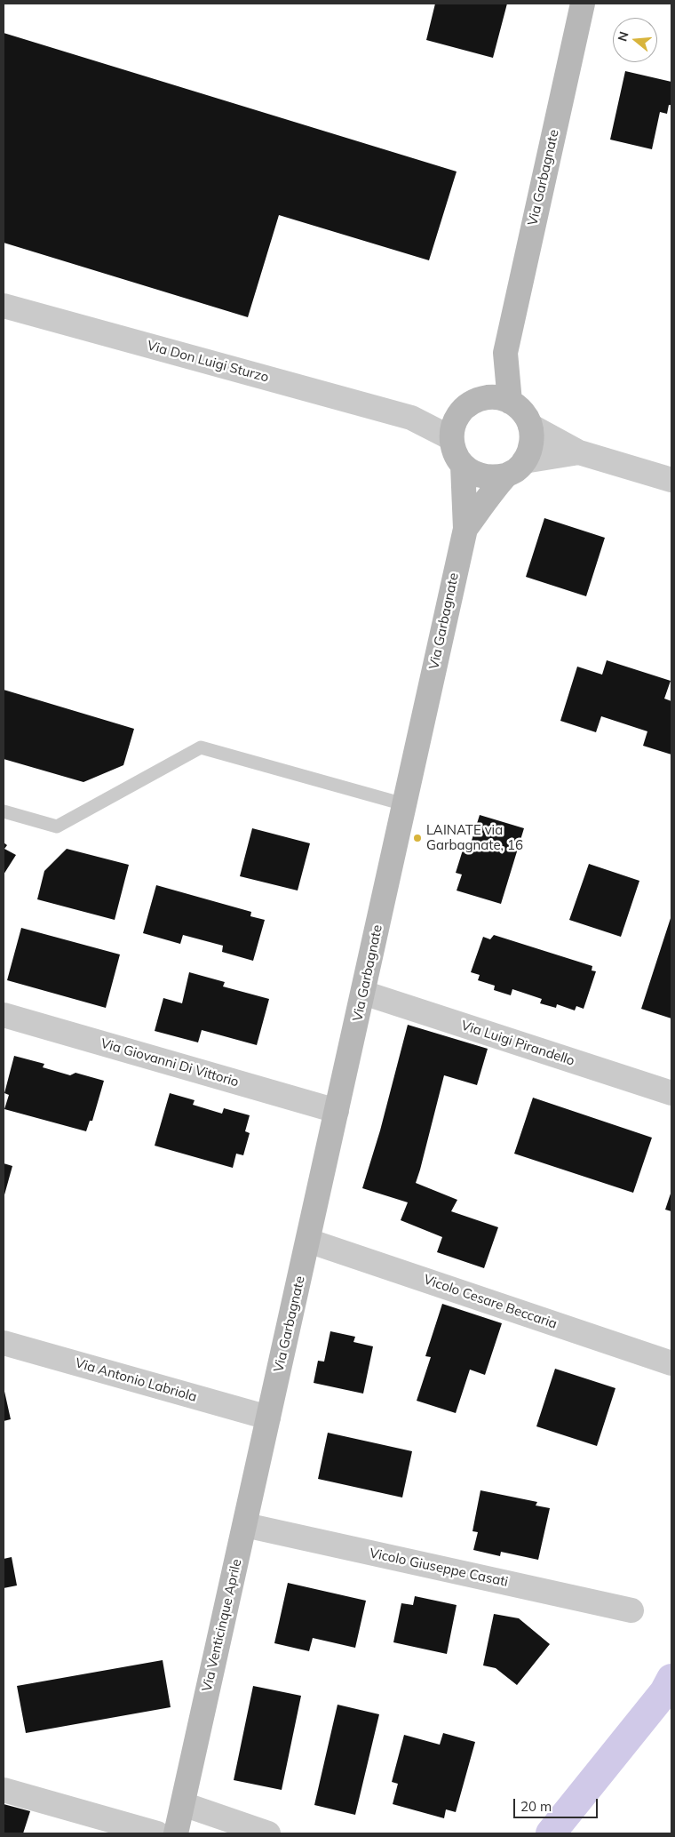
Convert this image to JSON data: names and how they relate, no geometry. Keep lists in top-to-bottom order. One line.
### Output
{"streets":{"street":["Via Garbagnate","Via Don Luigi Sturzo","Via Luigi Pirandello","Via Giovanni Di Vittorio","Vicolo Cesare Beccaria","Via Antonio Labriola","Vicolo Giuseppe Casati","Via Venticinque Aprile"]},"crossings":[["Via Garbagnate","Via Don Luigi Sturzo"],["Via Garbagnate","Via Luigi Pirandello"],["Via Garbagnate","Via Giovanni Di Vittorio"],["Via Garbagnate","Vicolo Cesare Beccaria"],["Via Garbagnate","Via Antonio Labriola"],["Via Garbagnate","Via Venticinque Aprile"],["Via Antonio Labriola","Via Venticinque Aprile"],["Vicolo Giuseppe Casati","Via Venticinque Aprile"]],"places":["LAINATE via Garbagnate, 16"],"scale_bar":"20 m","north":"left"}
